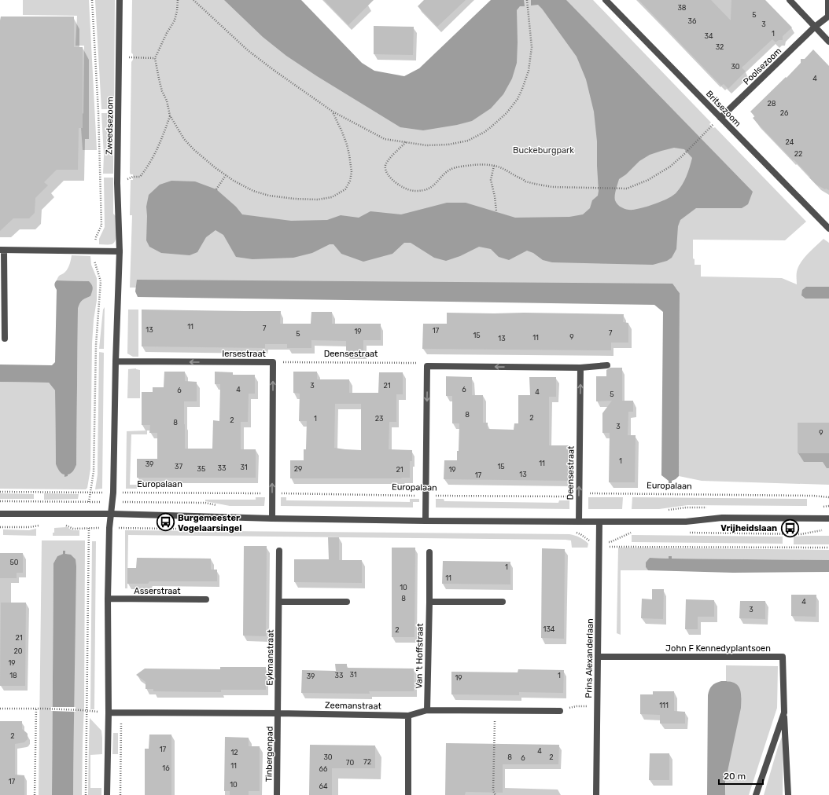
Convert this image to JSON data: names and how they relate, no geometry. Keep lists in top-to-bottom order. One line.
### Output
{"streets":{"street":["Poolsezoom","Britsezoom","Zweedsezoom","Iersestraat","Deensestraat","Asserstraat","John F Kennedyplantsoen","Van 't Hoffstraat","Eykmanstraat","Prins Alexanderlaan","Zeemanstraat","Tinbergenpad"],"path":["Europalaan"]},"crossings":[["Poolsezoom","Britsezoom"],["Iersestraat","Deensestraat"],["Iersestraat","Europalaan"],["Deensestraat","Europalaan"],["John F Kennedyplantsoen","Prins Alexanderlaan"],["Van 't Hoffstraat","Zeemanstraat"],["Eykmanstraat","Zeemanstraat"],["Eykmanstraat","Tinbergenpad"],["Zeemanstraat","Tinbergenpad"]],"one_way":["Deensestraat"],"parks":["Buckeburgpark"],"places":{"bus stop":["Burgemeester Vogelaarsingel","Vrijheidslaan"]},"house_numbers":["38","5","36","3","1","34","32","30","4","28","26","24","22","11","7","13","17","19","7","5","15","9","11","13","3","21","4","6","6","4","5","8","2","1","23","2","8","3","9","1","11","39","37","15","31","33","35","29","21","19","13","17","50","1","11","10","8","4","3","134","2","21","20","19","31","18","33","1","39","19","111","2","17","4","12","30","8","2","6","72","70","11","16","66","17","10","64"],"scale_bar":"20 m"}
